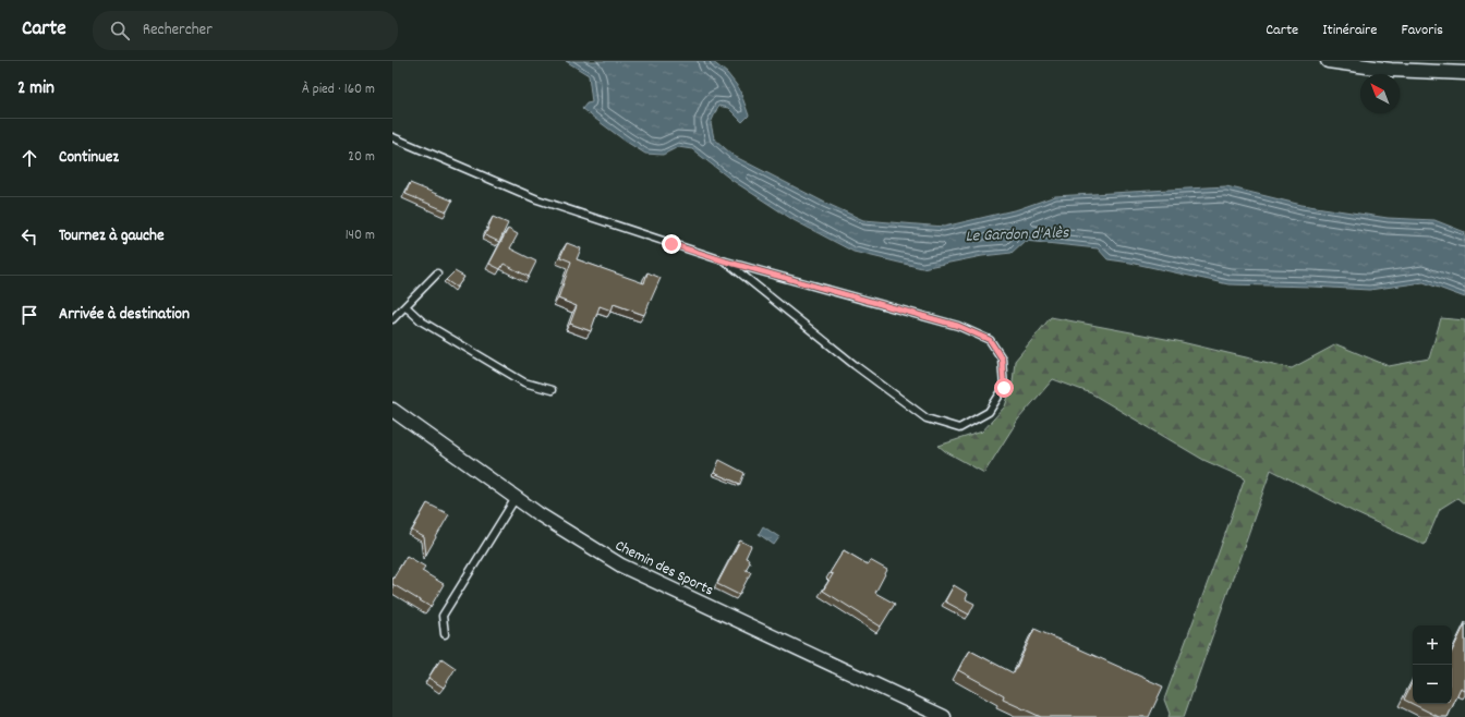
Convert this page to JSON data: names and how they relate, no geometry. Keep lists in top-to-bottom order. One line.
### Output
{"streets":{"street":["Chemin des Sports"]},"water":["Le Gardon d'Alès"],"north":"top left","page":{"header":"Carte","search":"Rechercher","nav":["Carte","Itinéraire","Favoris"],"heading":["2 min","À pied · 160 m"],"list":[["Continuez","20 m"],["Tournez à gauche","140 m"],"Arrivée à destination"],"map_buttons":["+","−"]}}
